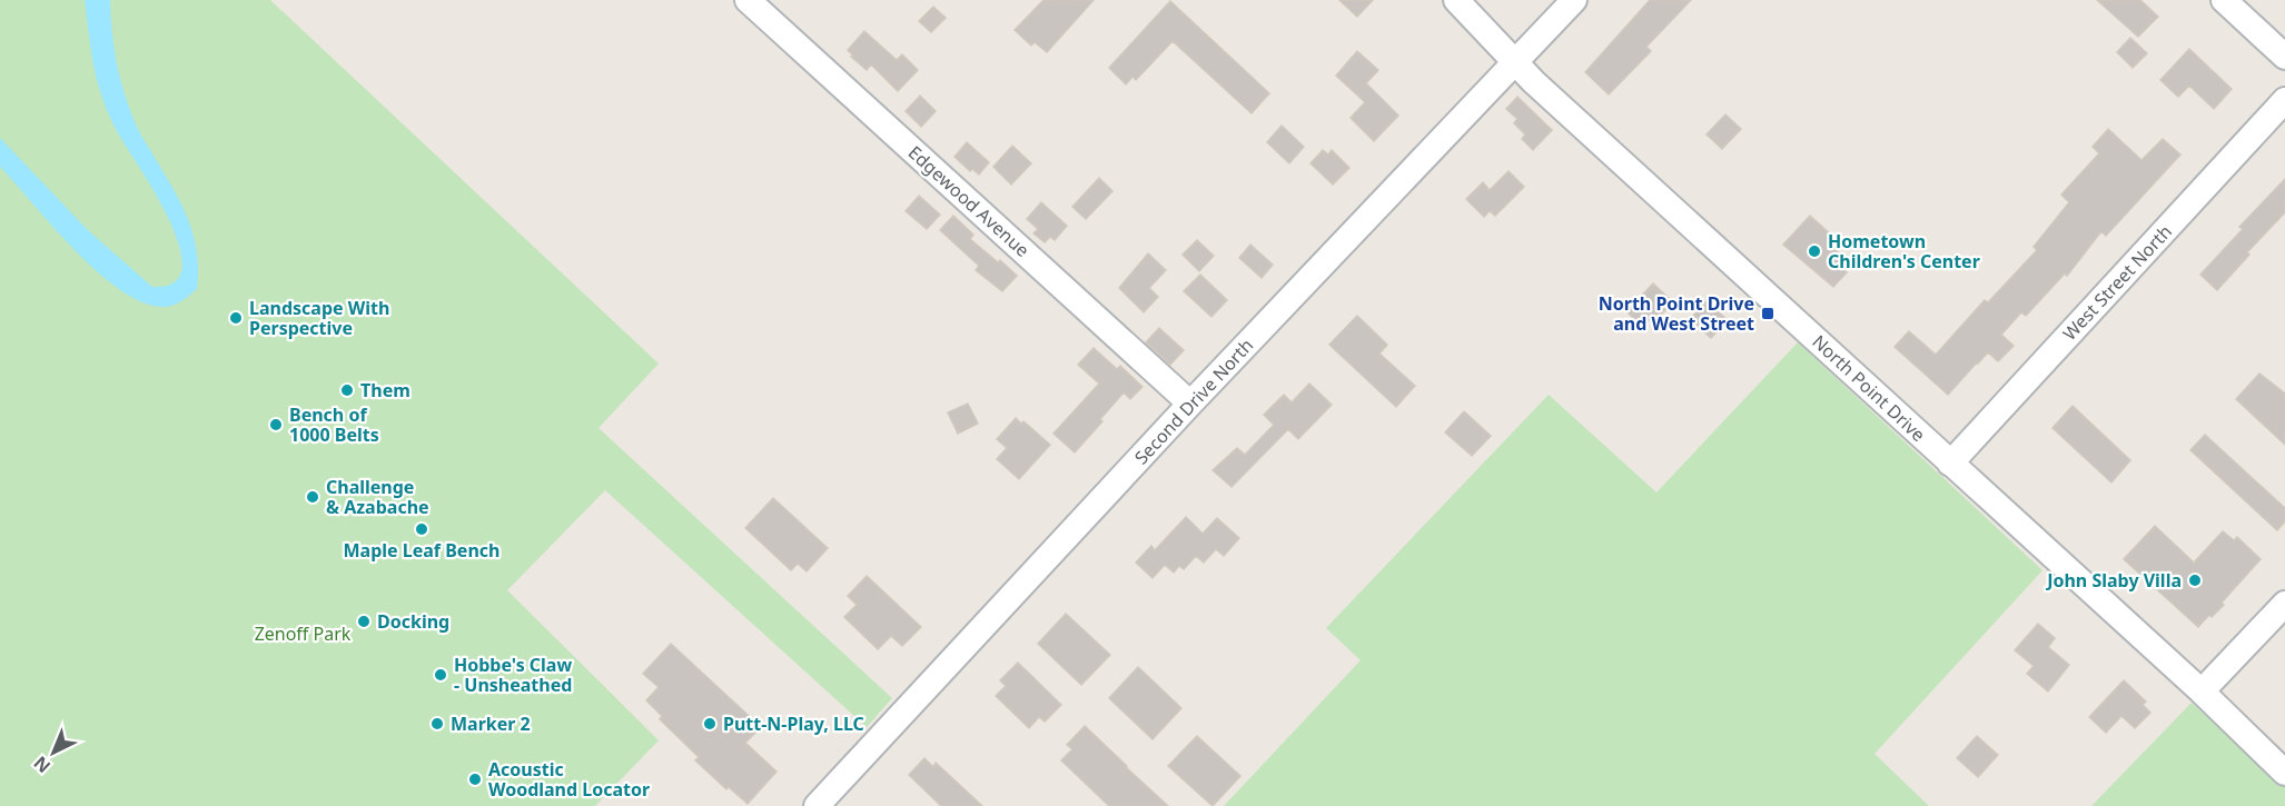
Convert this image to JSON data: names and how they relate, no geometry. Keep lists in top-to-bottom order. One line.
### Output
{"streets":{"street":["Edgewood Avenue","West Street North","North Point Drive","Second Drive North"]},"crossings":[["Edgewood Avenue","Second Drive North"],["West Street North","North Point Drive"],["North Point Drive","Second Drive North"]],"parks":["Zenoff Park"],"places":{"other":["Hometown Children's Center","Landscape With Perspective","Them","Bench of 1000 Belts","Challenge & Azabache","Maple Leaf Bench","John Slaby Villa","Docking","Hobbe's Claw - Unsheathed","Marker 2","Putt-N-Play, LLC","Acoustic Woodland Locator"],"transit":["North Point Drive and West Street"]},"north":"bottom left"}
